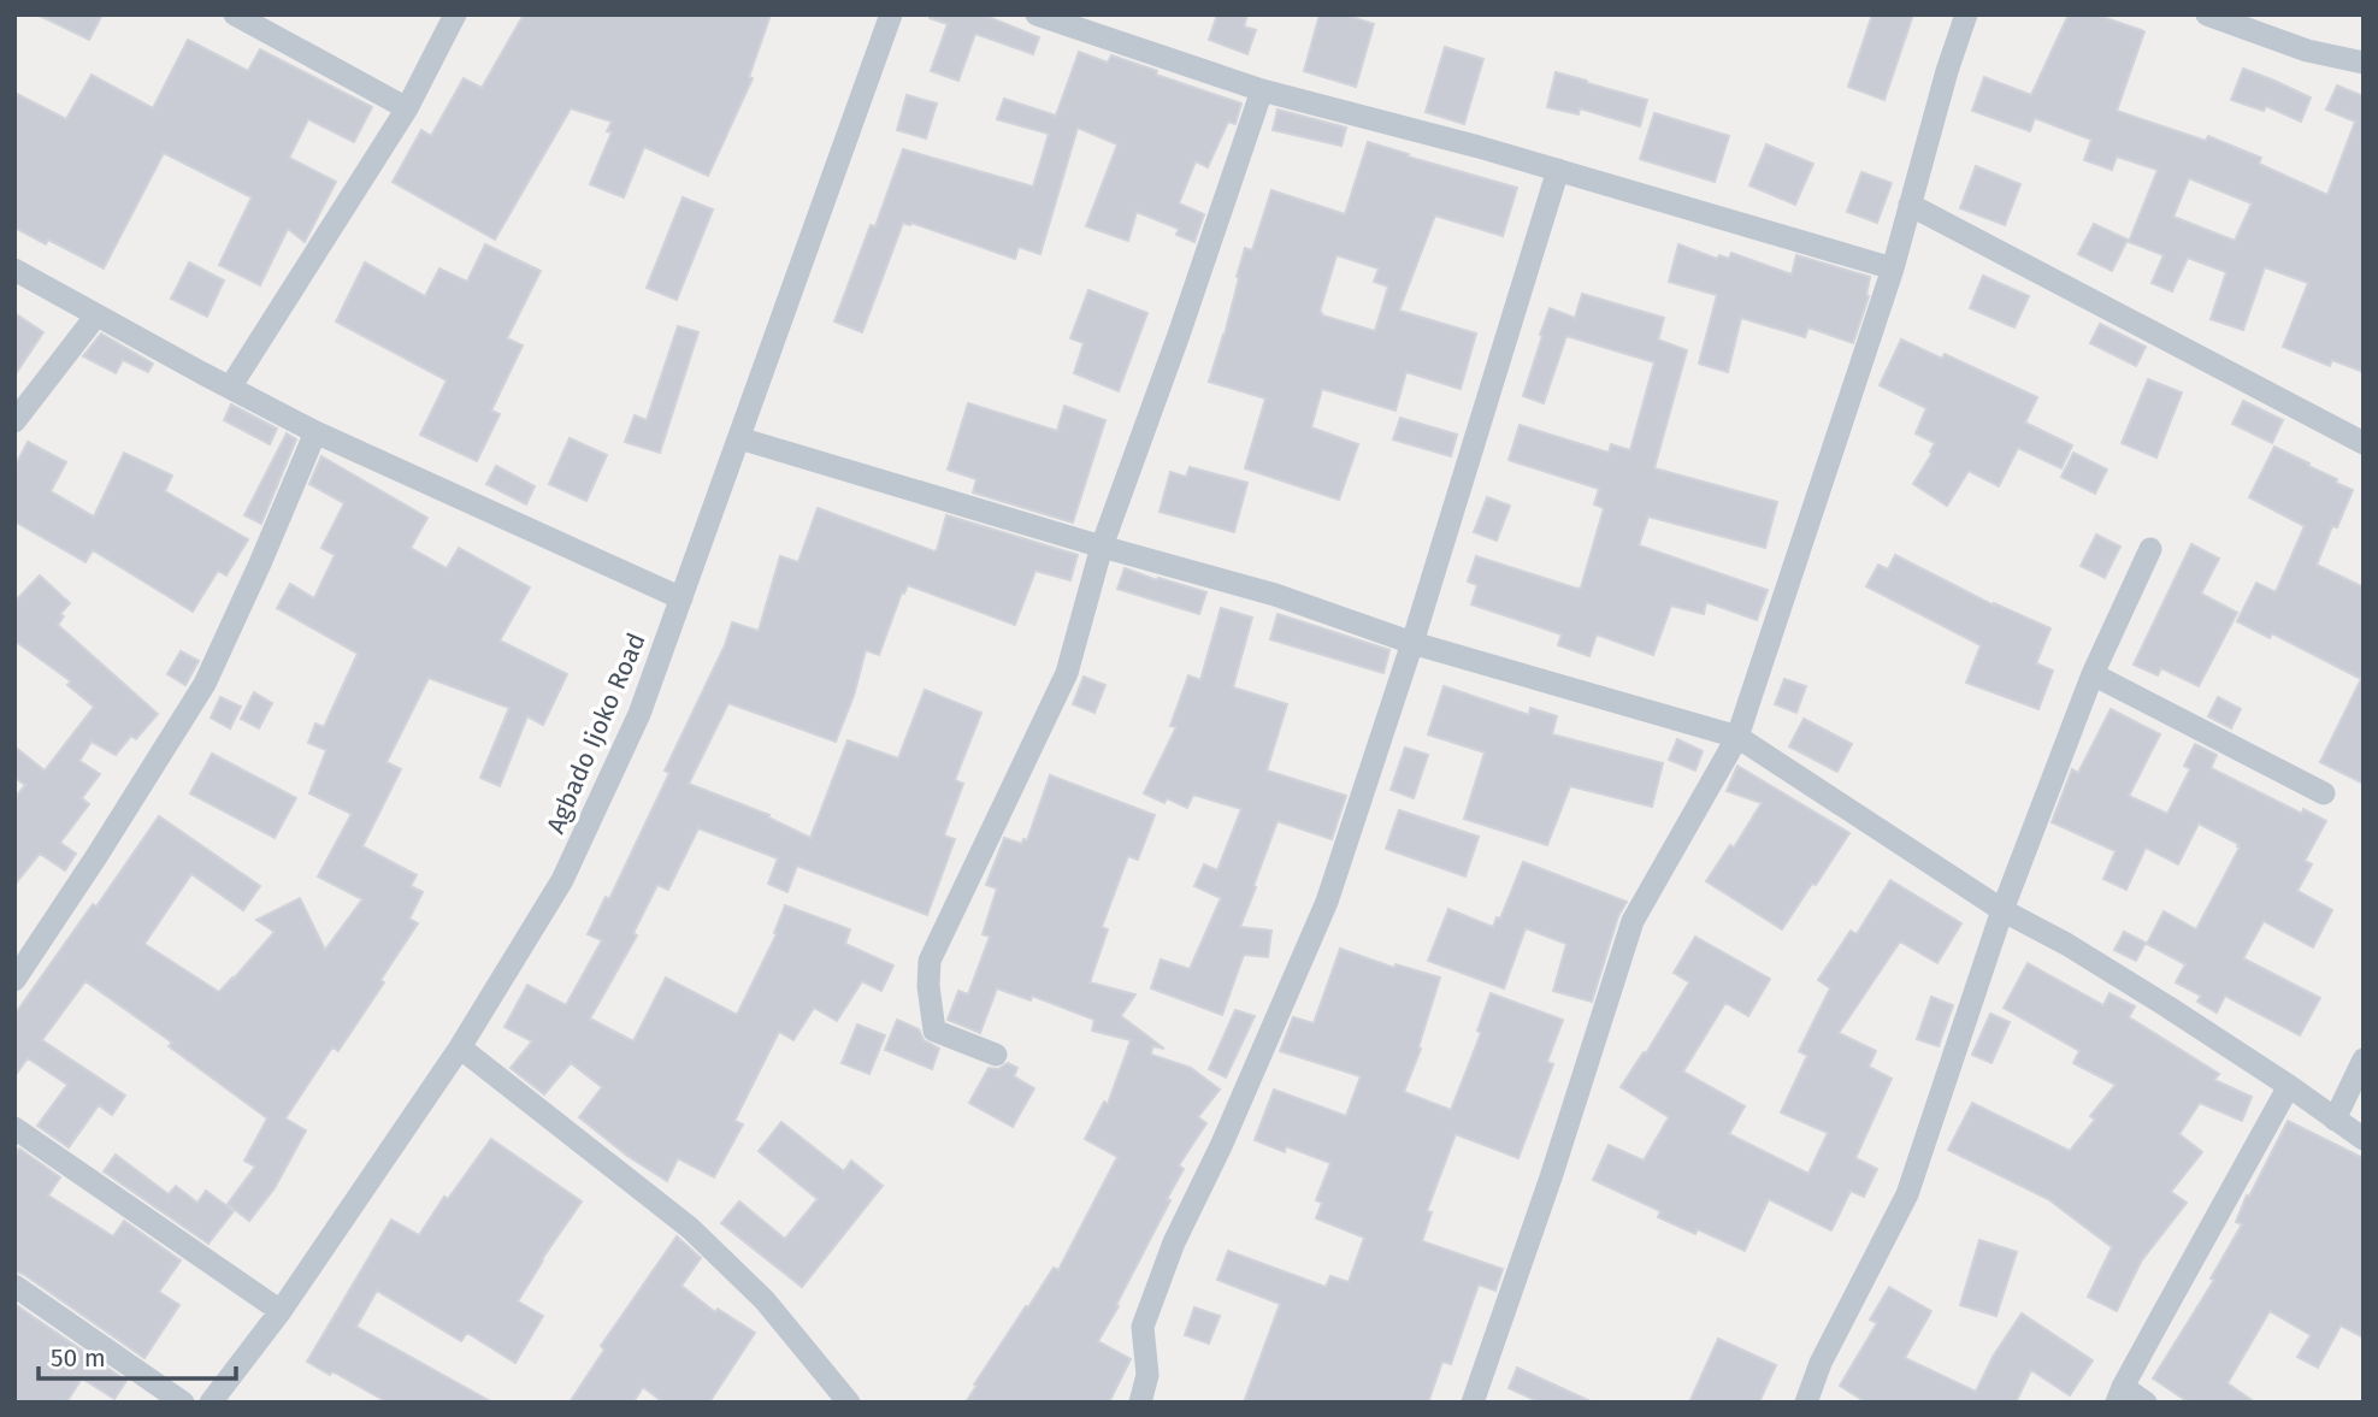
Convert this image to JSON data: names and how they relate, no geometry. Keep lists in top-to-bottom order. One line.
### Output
{"streets":{"street":["Agbado Ijoko Road"]},"scale_bar":"50 m"}
